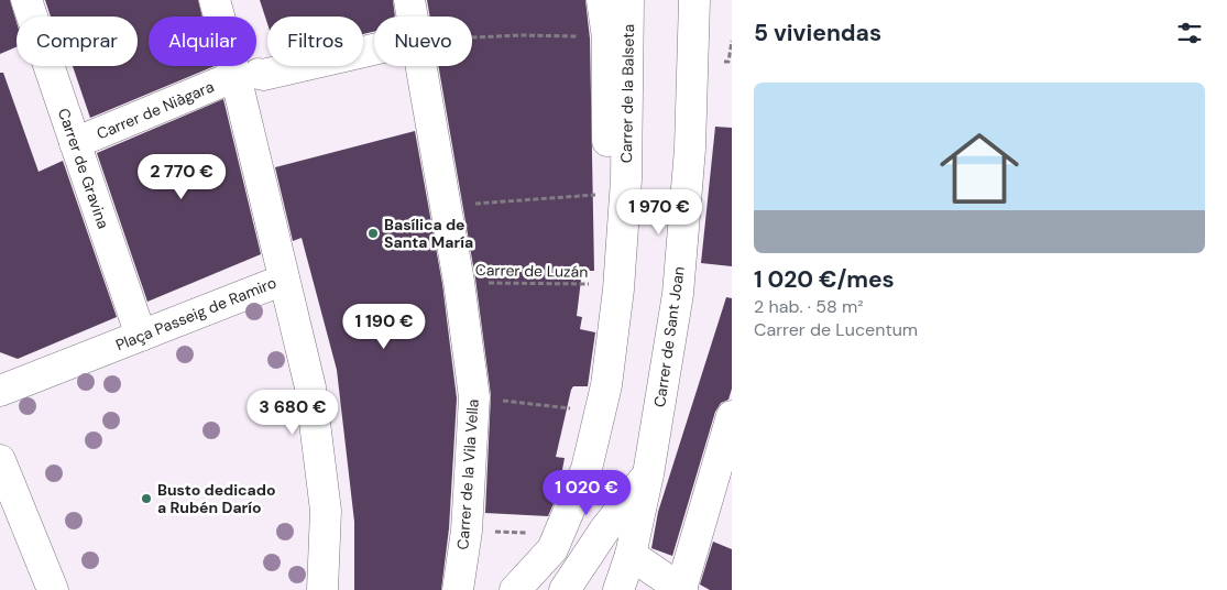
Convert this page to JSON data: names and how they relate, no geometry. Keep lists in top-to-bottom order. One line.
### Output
{"streets":{"street":["Carrer de la Balseta","Carrer de Niàgara","Carrer de Gravina","Plaça Passeig de Ramiro","Carrer de Sant Joan","Carrer de la Vila Vella"],"path":["Carrer de Luzán"]},"crossings":[["Carrer de la Balseta","Carrer de Luzán"],["Carrer de Niàgara","Carrer de Gravina"],["Carrer de Gravina","Plaça Passeig de Ramiro"],["Carrer de Luzán","Carrer de la Vila Vella"]],"places":["Basílica de Santa María","Busto dedicado a Rubén Darío"],"page":{"heading":"5 viviendas","chip":["Comprar","Alquilar","Filtros","Nuevo"],"list":[{"name":"1 020 €/mes","note":"2 hab. · 58 m² · Carrer de Lucentum"}],"price":["2 770 €","1 970 €","1 190 €","3 680 €","1 020 €"]}}
